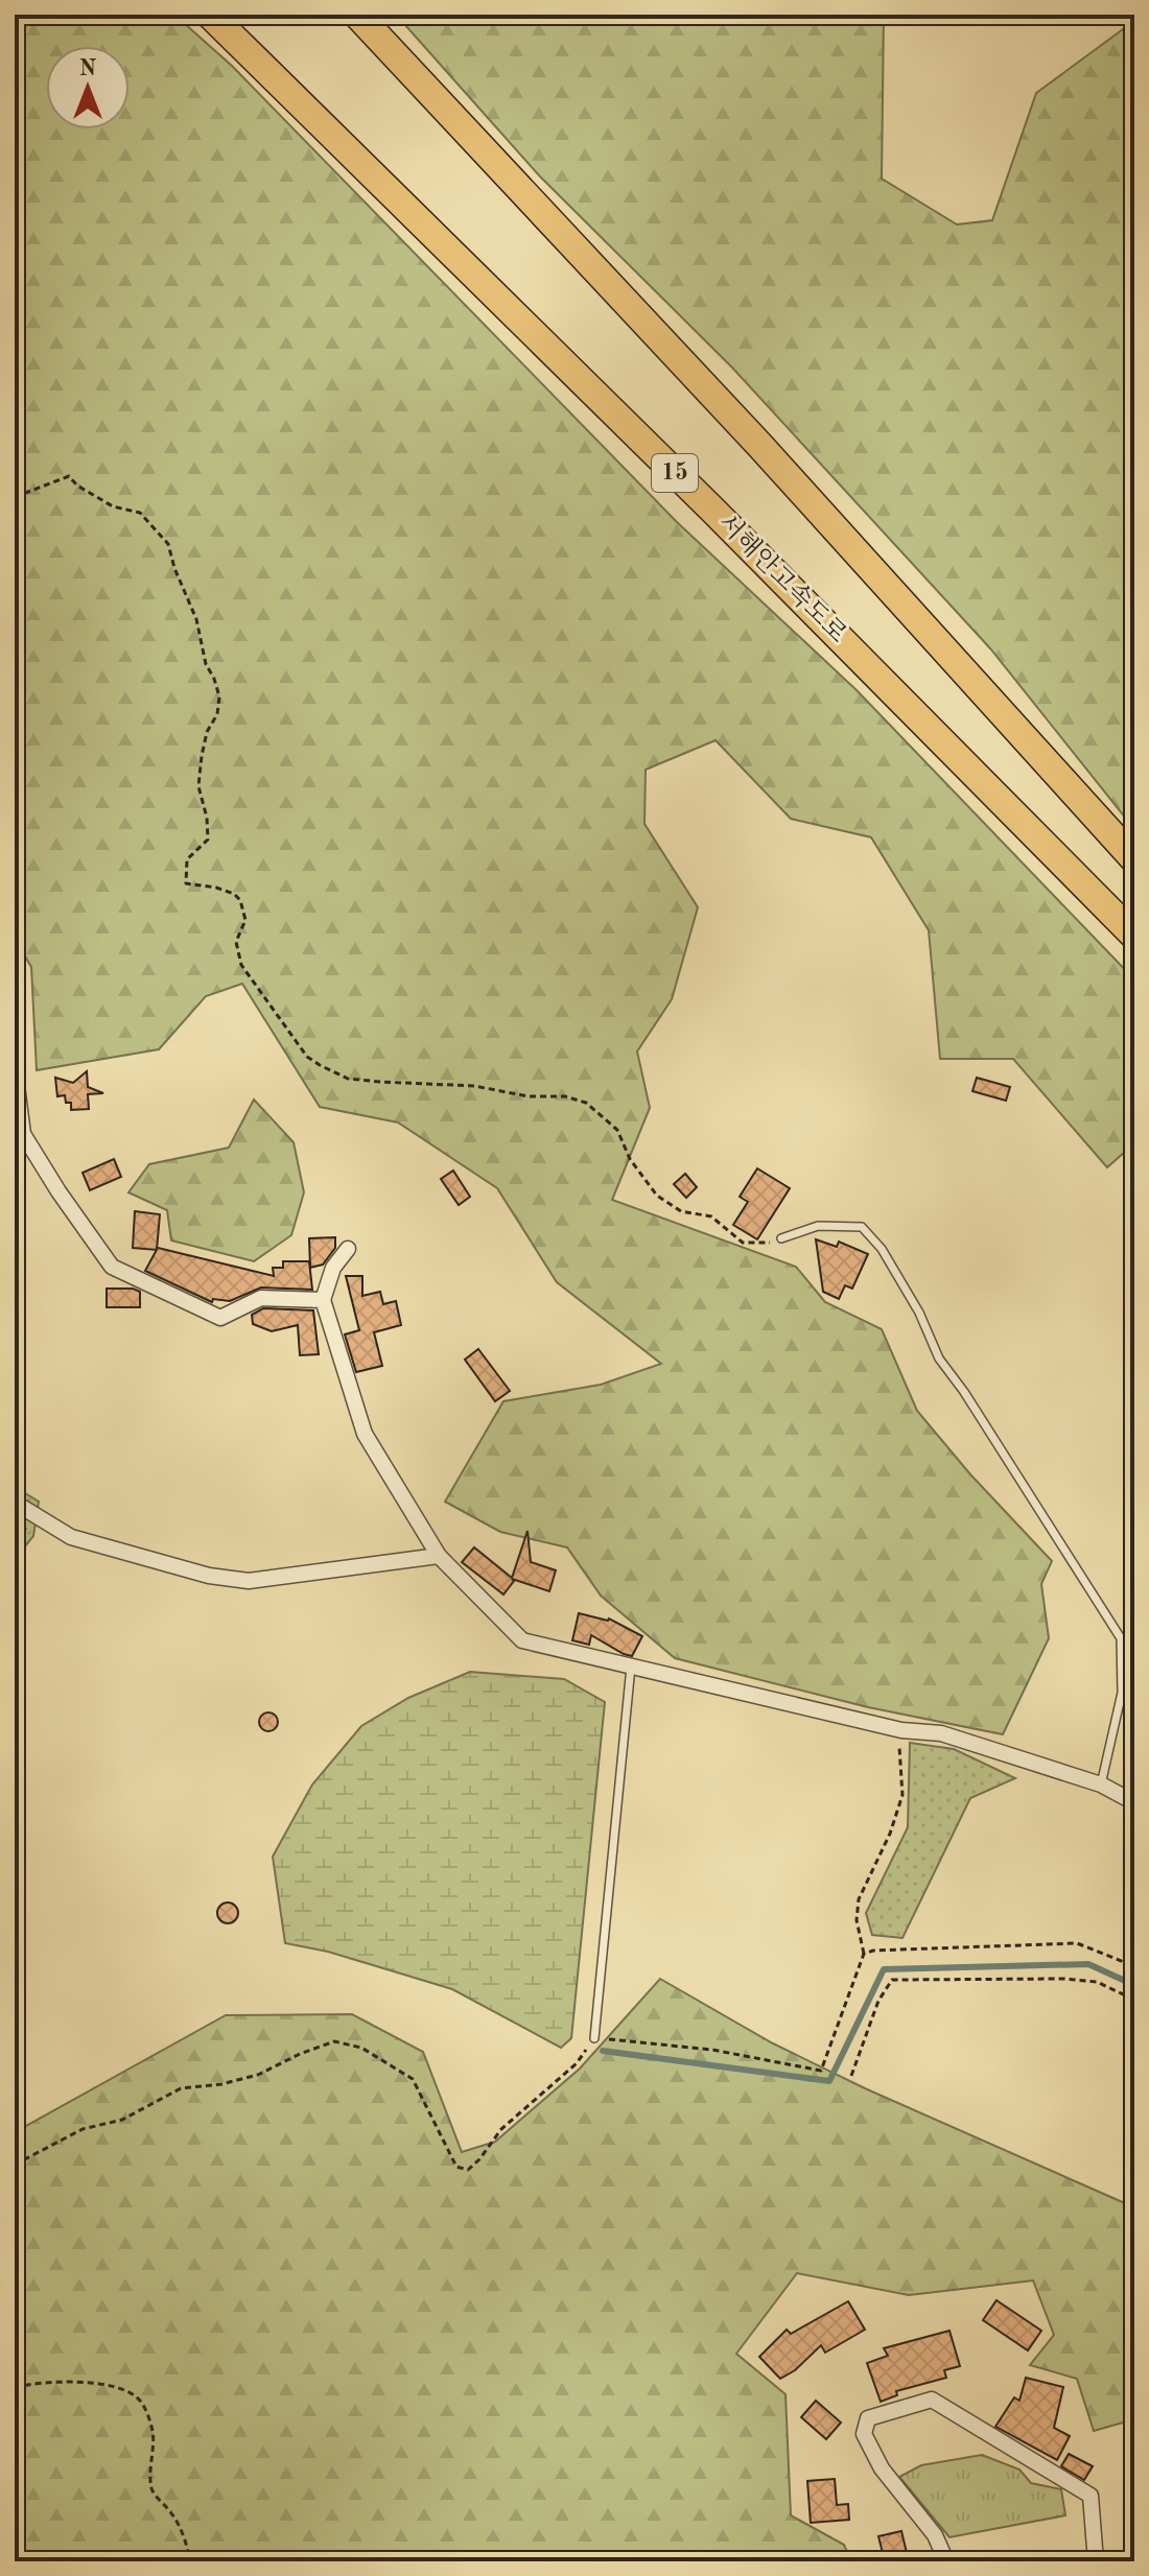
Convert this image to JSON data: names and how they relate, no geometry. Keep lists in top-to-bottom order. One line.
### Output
{"streets":{"highway":["15","서해안고속도로"]},"north":"top"}
